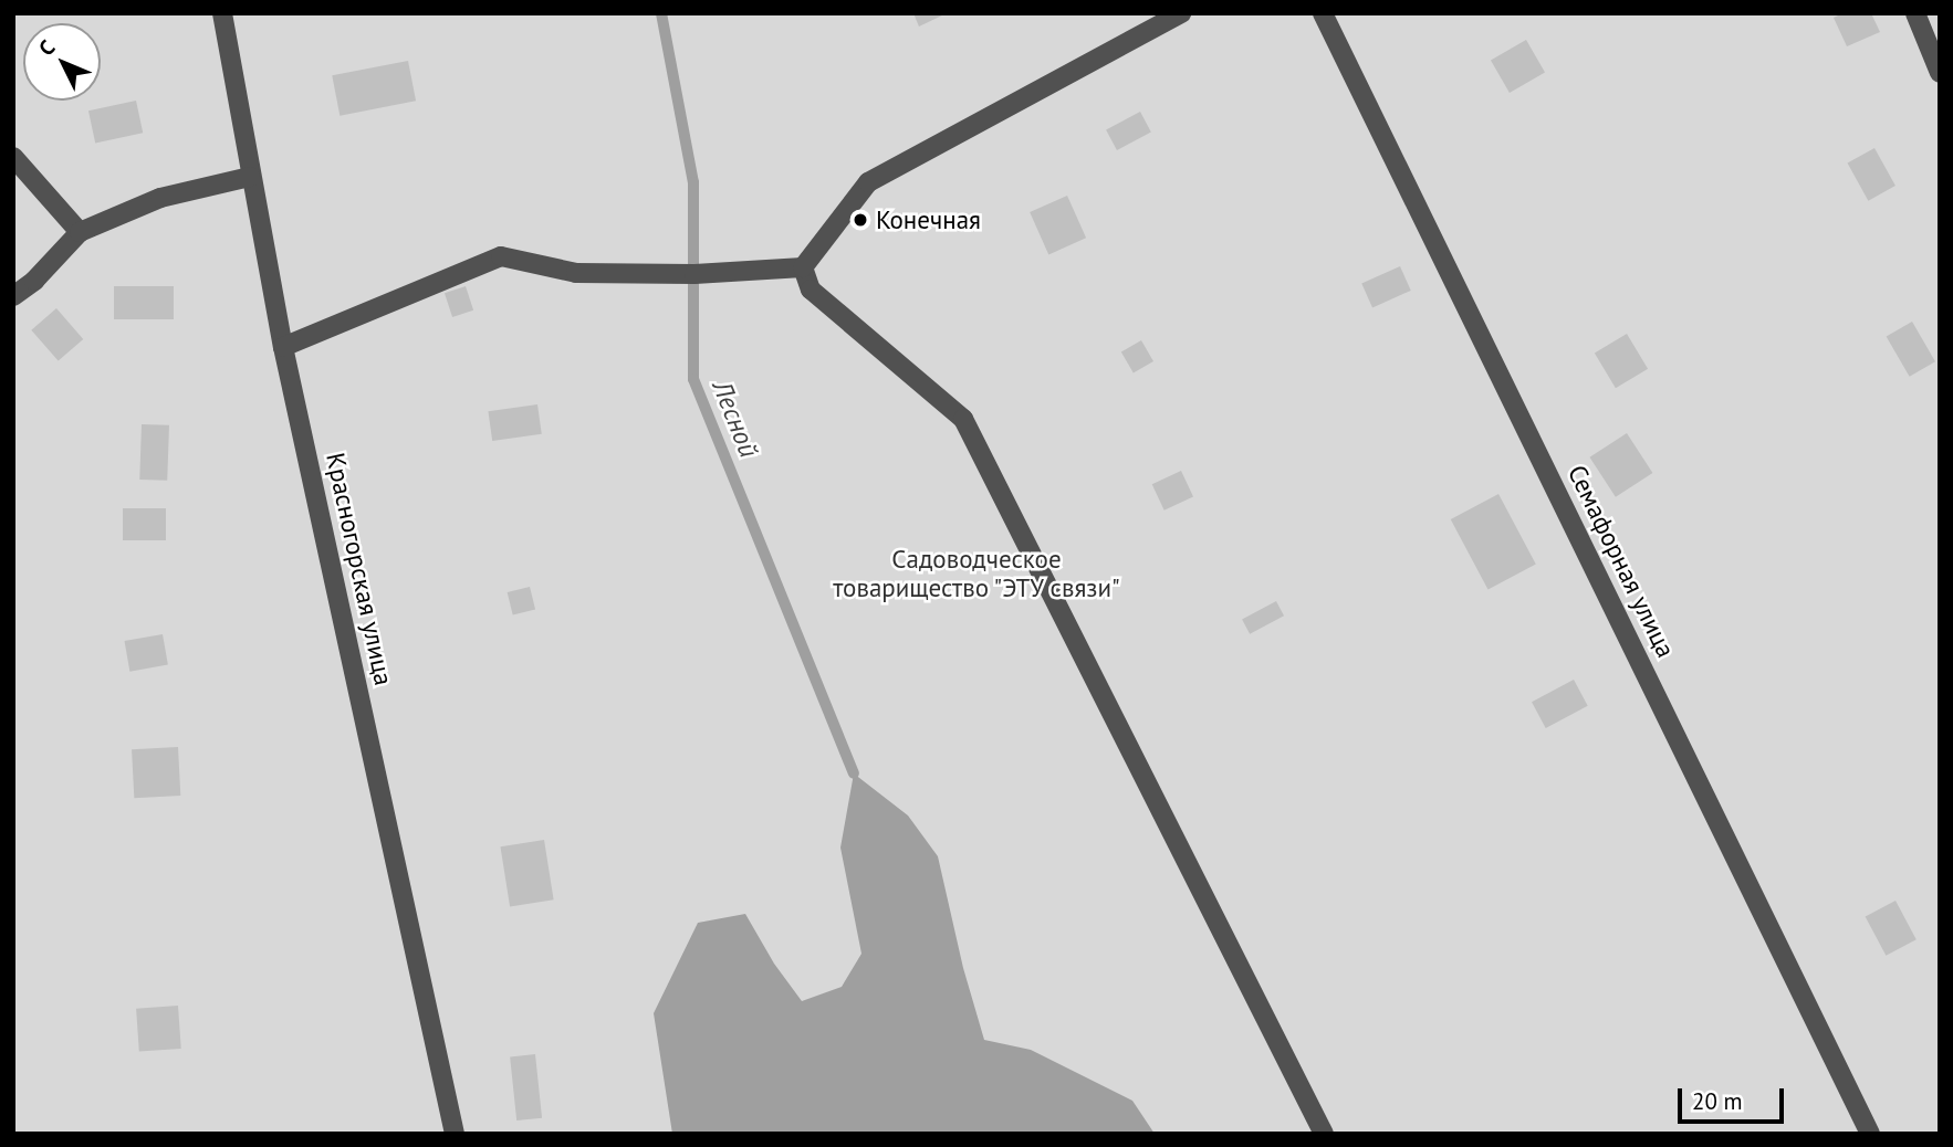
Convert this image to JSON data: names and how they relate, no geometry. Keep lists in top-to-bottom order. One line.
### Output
{"streets":{"street":["Семафорная улица","Красногорская улица"]},"water":["Лесной"],"parks":["Садоводческое товарищество \"ЭТУ связи\""],"places":["Конечная"],"scale_bar":"20 m","north":"top left"}
